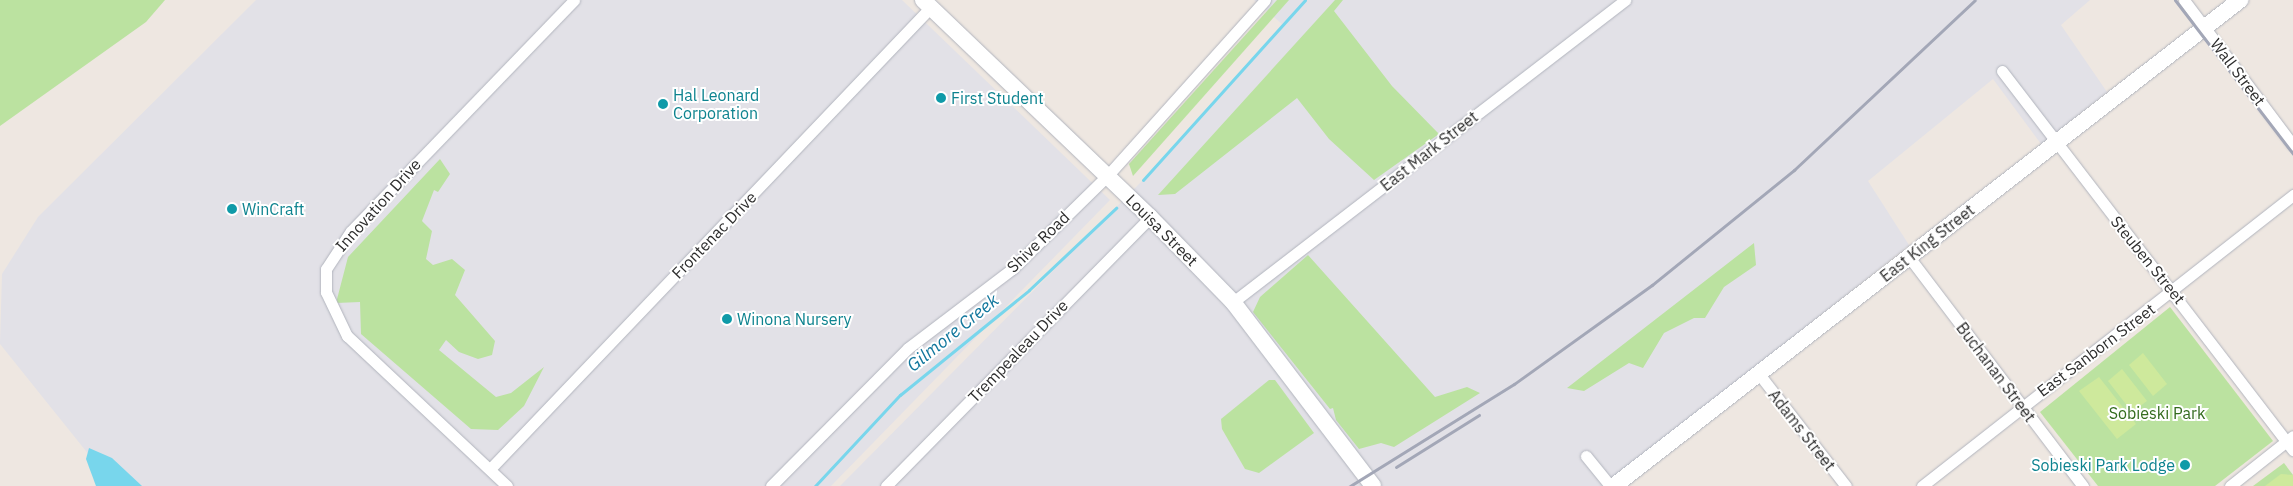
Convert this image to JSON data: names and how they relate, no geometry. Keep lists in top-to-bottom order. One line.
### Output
{"streets":{"street":["Wall Street","East Mark Street","Innovation Drive","Louisa Street","Frontenac Drive","Shive Road","East King Street","Steuben Street","East Sanborn Street","Trempealeau Drive","Buchanan Street","Adams Street"]},"crossings":[["Wall Street","East King Street"],["East Mark Street","Louisa Street"],["Innovation Drive","Frontenac Drive"],["Louisa Street","Frontenac Drive"],["Louisa Street","Shive Road"],["Louisa Street","Trempealeau Drive"],["East King Street","Steuben Street"],["East King Street","Buchanan Street"],["East King Street","Adams Street"],["Steuben Street","East Sanborn Street"],["East Sanborn Street","Buchanan Street"]],"water":["Gilmore Creek"],"parks":["Sobieski Park"],"places":["First Student","Hal Leonard Corporation","WinCraft","Winona Nursery","Sobieski Park Lodge"]}
